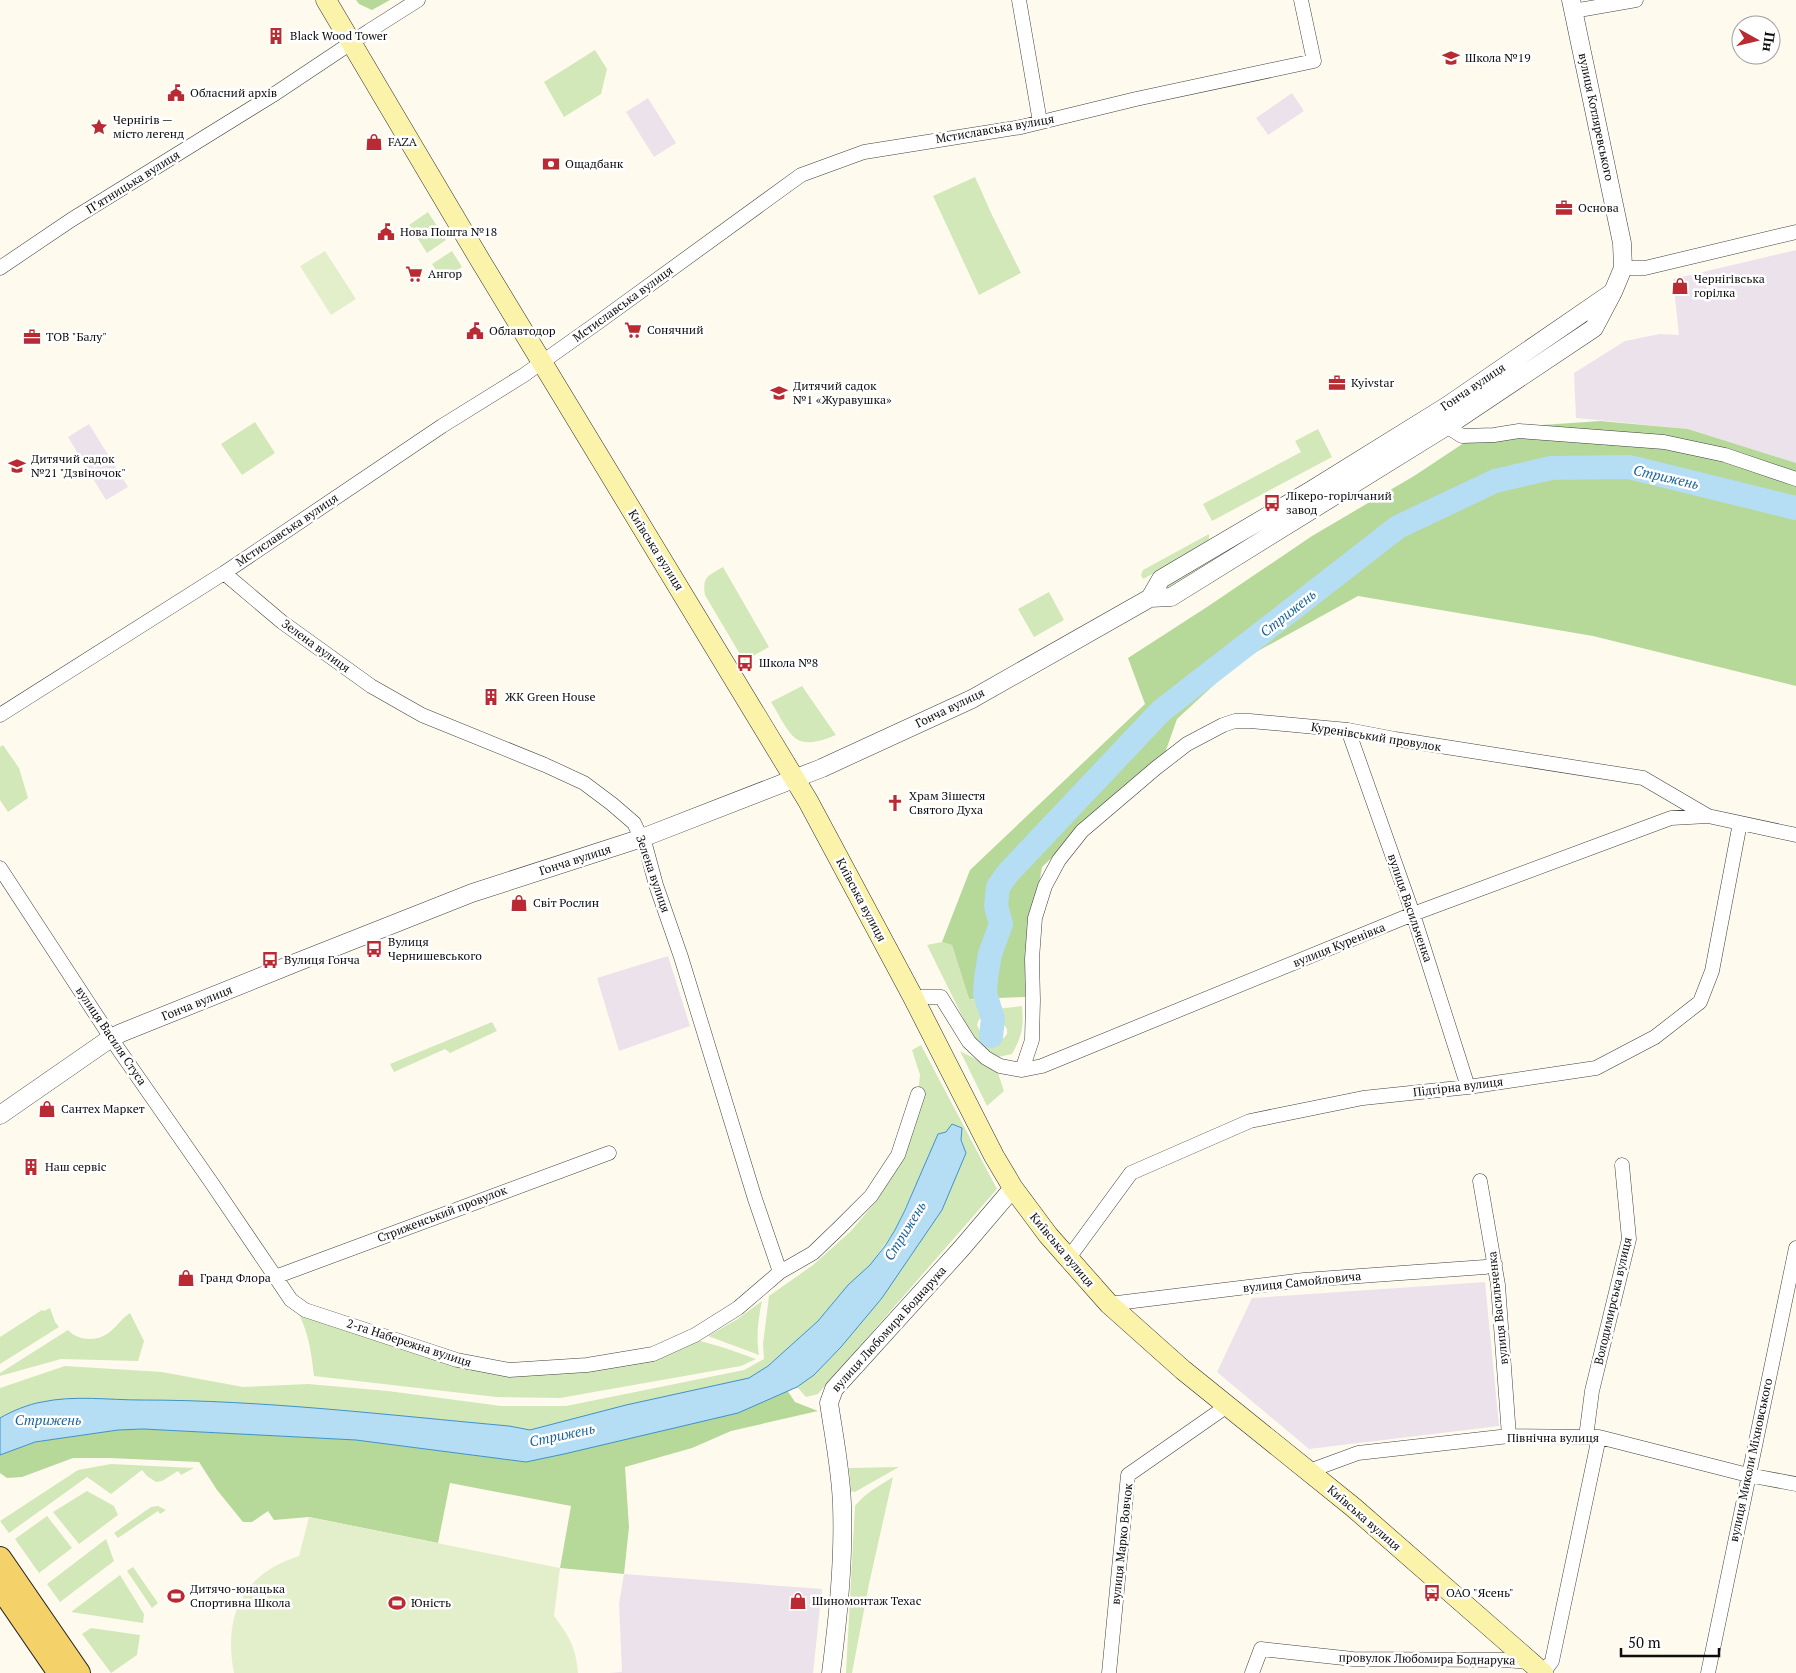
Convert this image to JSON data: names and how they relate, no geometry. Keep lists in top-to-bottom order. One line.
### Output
{"streets":{"main road":["Київська вулиця"],"street":["вулиця Котляревського","Мстиславська вулиця","Пʼятницька вулиця","Гонча вулиця","Зелена вулиця","Куренівський провулок","вулиця Васильченка","вулиця Куренівка","вулиця Василя Стуса","Підгірна вулиця","Стриженський провулок","вулиця Самойловича","Володимирська вулиця","вулиця Любомира Боднарука","2-га Набережна вулиця","Північна вулиця","вулиця Миколи Міхновського","вулиця Марко Вовчок","провулок Любомира Боднарука"]},"crossings":[["вулиця Котляревського","Гонча вулиця"],["Мстиславська вулиця","Київська вулиця"],["Мстиславська вулиця","Зелена вулиця"],["Пʼятницька вулиця","Київська вулиця"],["Гонча вулиця","Київська вулиця"],["Гонча вулиця","Зелена вулиця"],["Гонча вулиця","вулиця Василя Стуса"],["Київська вулиця","вулиця Куренівка"],["Київська вулиця","Підгірна вулиця"],["Київська вулиця","вулиця Самойловича"],["Київська вулиця","Володимирська вулиця"],["Київська вулиця","вулиця Любомира Боднарука"],["Київська вулиця","Північна вулиця"],["Київська вулиця","вулиця Марко Вовчок"],["Київська вулиця","провулок Любомира Боднарука"],["Зелена вулиця","2-га Набережна вулиця"],["Куренівський провулок","вулиця Васильченка"],["Куренівський провулок","вулиця Куренівка"],["вулиця Васильченка","вулиця Куренівка"],["вулиця Васильченка","Підгірна вулиця"],["вулиця Васильченка","вулиця Самойловича"],["вулиця Васильченка","Північна вулиця"],["вулиця Куренівка","Підгірна вулиця"],["вулиця Василя Стуса","Стриженський провулок"],["вулиця Василя Стуса","2-га Набережна вулиця"],["Стриженський провулок","2-га Набережна вулиця"],["Володимирська вулиця","Північна вулиця"],["Володимирська вулиця","провулок Любомира Боднарука"],["Північна вулиця","вулиця Миколи Міхновського"]],"water":["Стрижень"],"places":{"building":["Black Wood Tower","ЖК Green House","Наш сервіс"],"school or university":["Школа №19","Дитячий садок №1 «Журавушка»","Дитячий садок №21 \"Дзвіночок\""],"public building":["Обласний архів","Нова Пошта №18","Облавтодор"],"place":["Чернігів — місто легенд"],"shop":["FAZA","Чернігівська горілка","Свiт Рослин","Сантех Маркет","Гранд Флора","Шиномонтаж Техас"],"bank":["Ощадбанк"],"office":["Основа","ТОВ \"Балу\"","Kyivstar"],"supermarket":["Ангор","Сонячний"],"bus stop":["Лікеро-горілчаний завод","Школа №8","Вулиця Чернишевського","Вулиця Гонча","ОАО \"Ясень\""],"church":["Храм Зішестя Святого Духа"],"sports":["Дитячо-юнацька Спортивна Школа","Юність"]},"scale_bar":"50 m","north":"right"}
